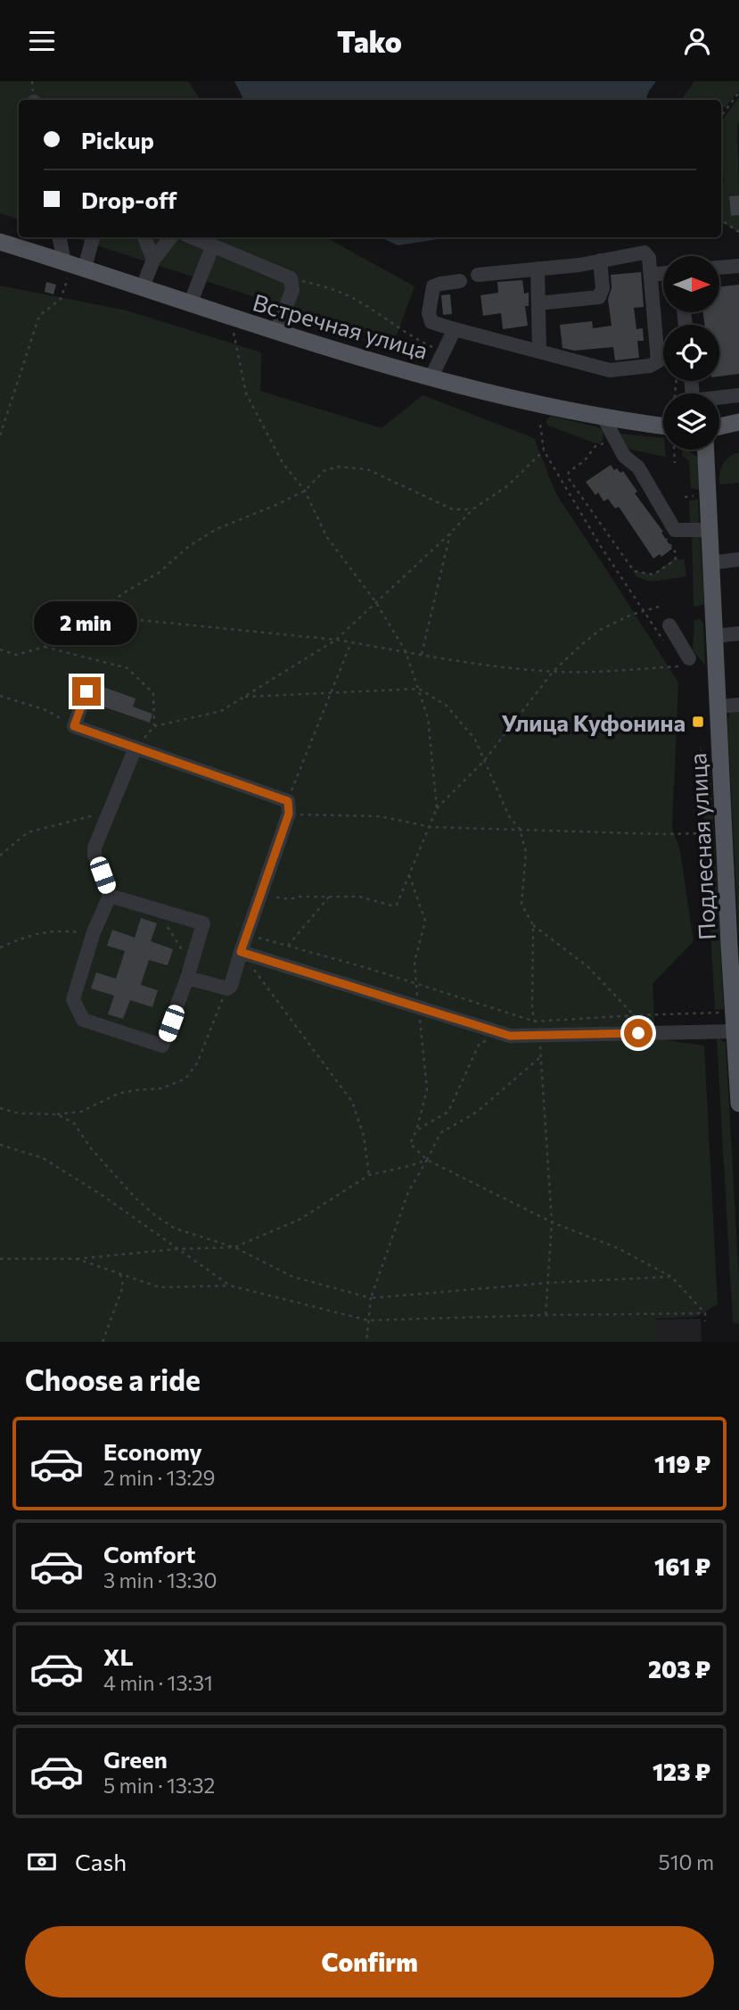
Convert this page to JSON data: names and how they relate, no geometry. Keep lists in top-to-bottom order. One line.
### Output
{"streets":{"main road":["Встречная улица","Подлесная улица"]},"places":{"transit":["Улица Куфонина"]},"north":"right","page":{"header":"Tako","banner":["Pickup","Drop-off"],"bubble":"2 min","heading":"Choose a ride","list":[{"name":"Economy","note":"2 min · 13:29","value":"119 ₽"},{"name":"Comfort","note":"3 min · 13:30","value":"161 ₽"},{"name":"XL","note":"4 min · 13:31","value":"203 ₽"},{"name":"Green","note":"5 min · 13:32","value":"123 ₽"}],"pay":["Cash","510 m"],"buttons":"Confirm"}}
